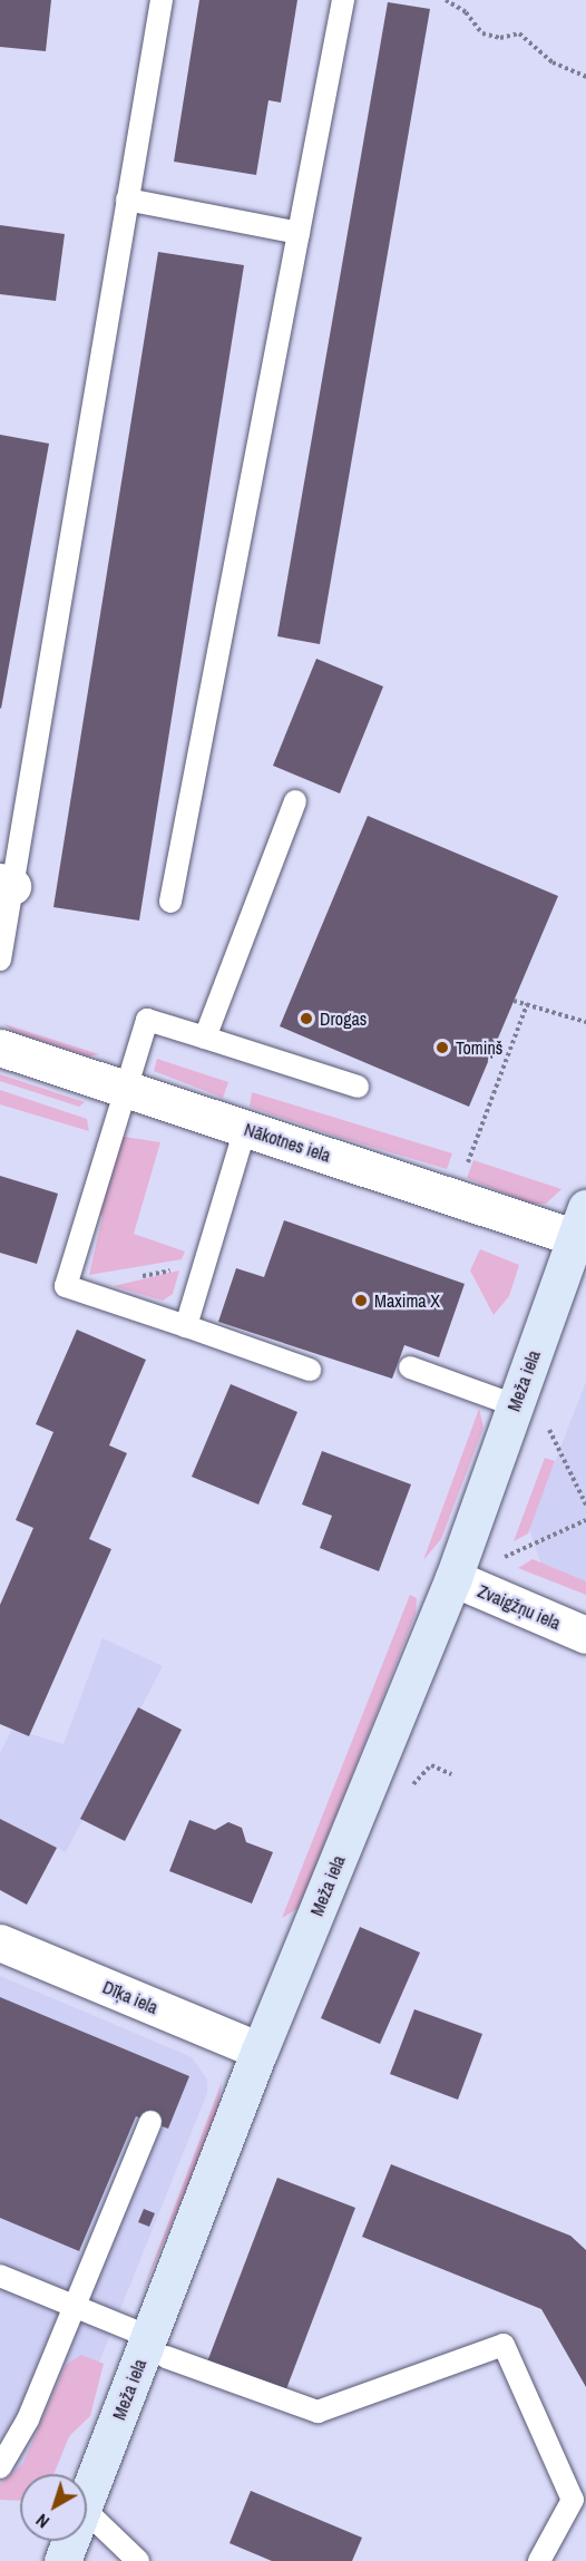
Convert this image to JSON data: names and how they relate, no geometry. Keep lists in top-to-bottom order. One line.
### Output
{"streets":{"street":["Nākotnes iela","Meža iela","Zvaigžņu iela","Dīķa iela"]},"crossings":[["Nākotnes iela","Meža iela"],["Meža iela","Zvaigžņu iela"],["Meža iela","Dīķa iela"]],"places":["Drogas","Tomiņš","Maxima X"],"north":"bottom left"}
